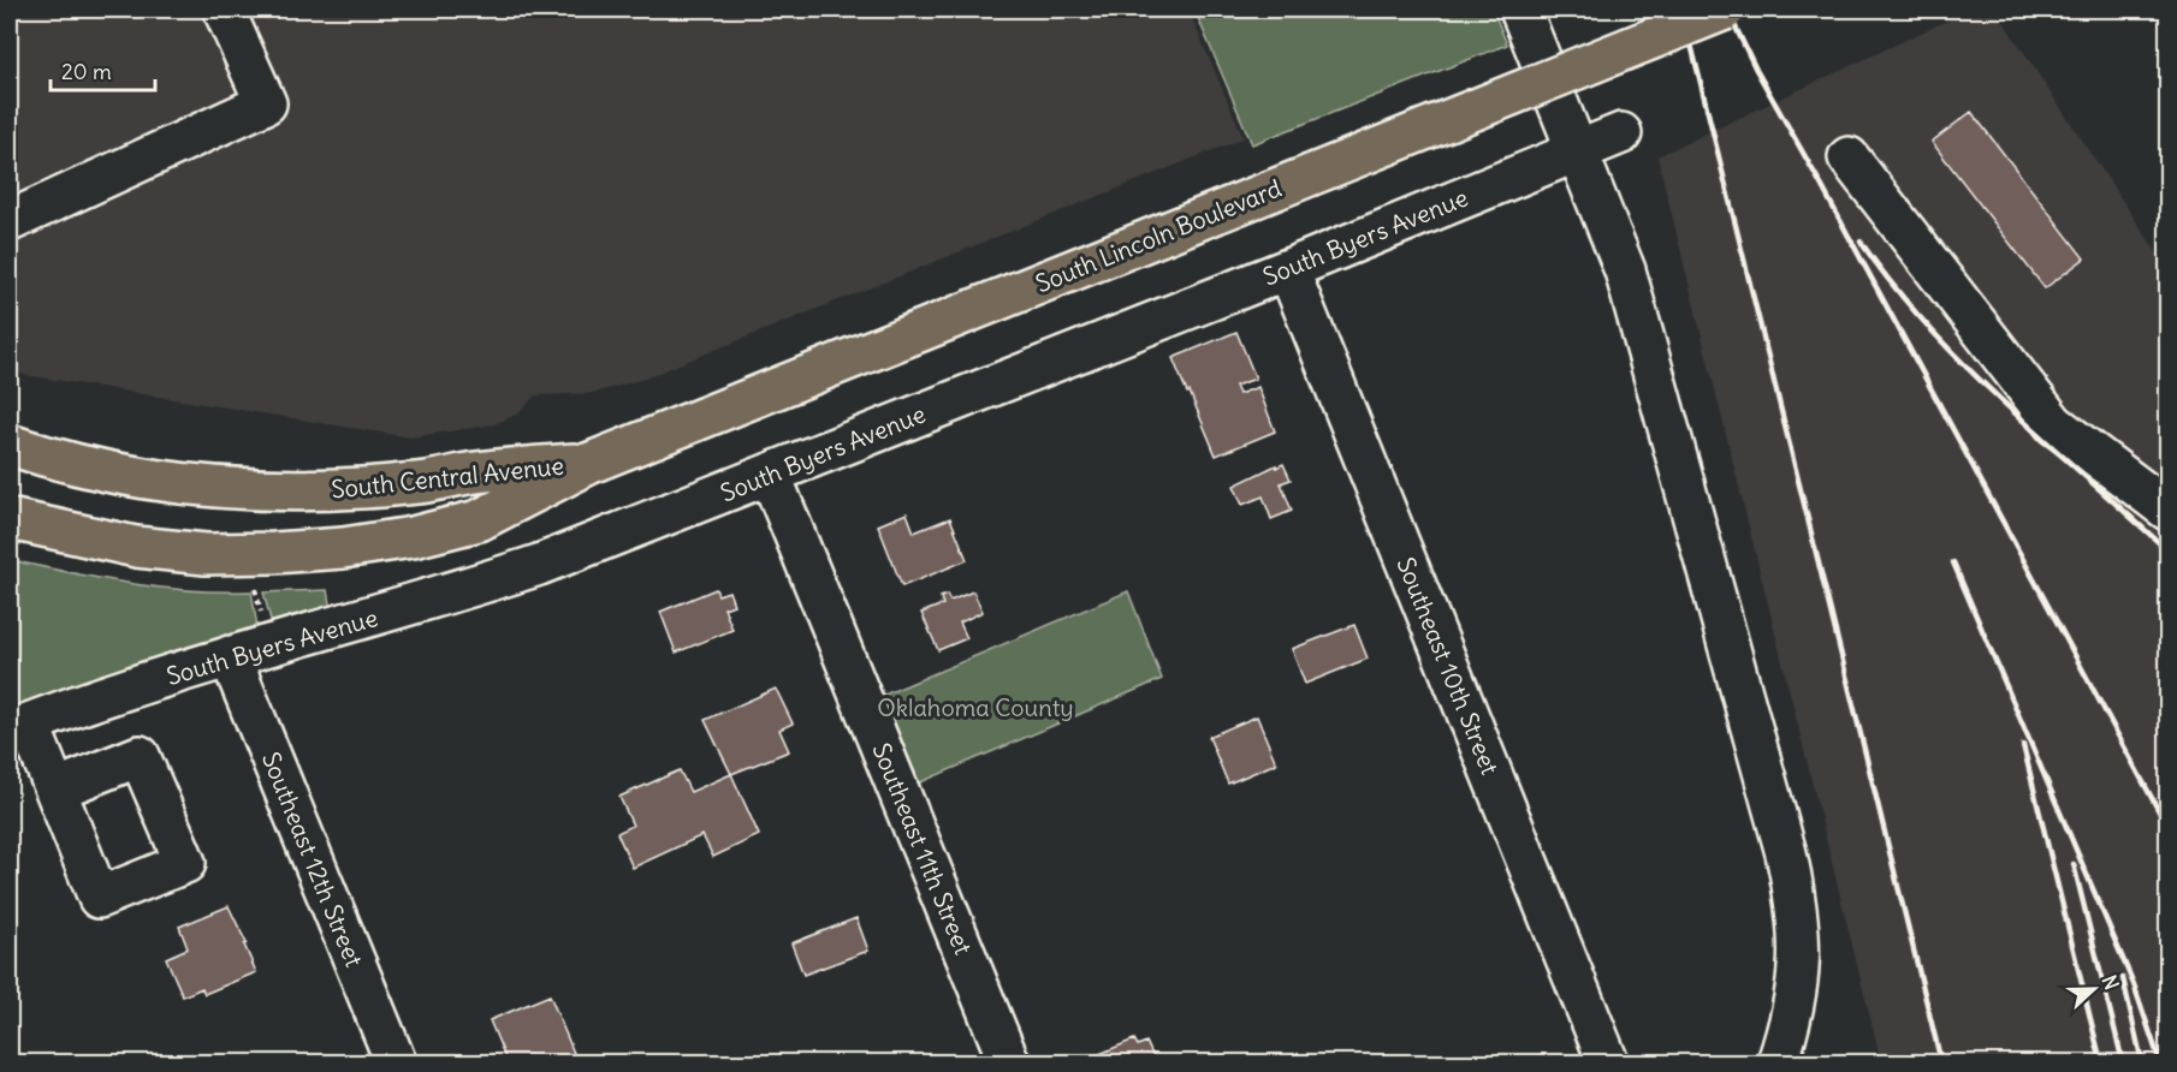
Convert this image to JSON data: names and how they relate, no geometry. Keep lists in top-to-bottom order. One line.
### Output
{"streets":{"main road":["South Lincoln Boulevard","South Central Avenue"],"street":["South Byers Avenue","Southeast 10th Street","Southeast 11th Street","Southeast 12th Street"]},"crossings":[["South Lincoln Boulevard","South Central Avenue"],["South Byers Avenue","Southeast 10th Street"],["South Byers Avenue","Southeast 11th Street"],["South Byers Avenue","Southeast 12th Street"]],"parks":["Oklahoma County"],"scale_bar":"20 m","north":"right"}
